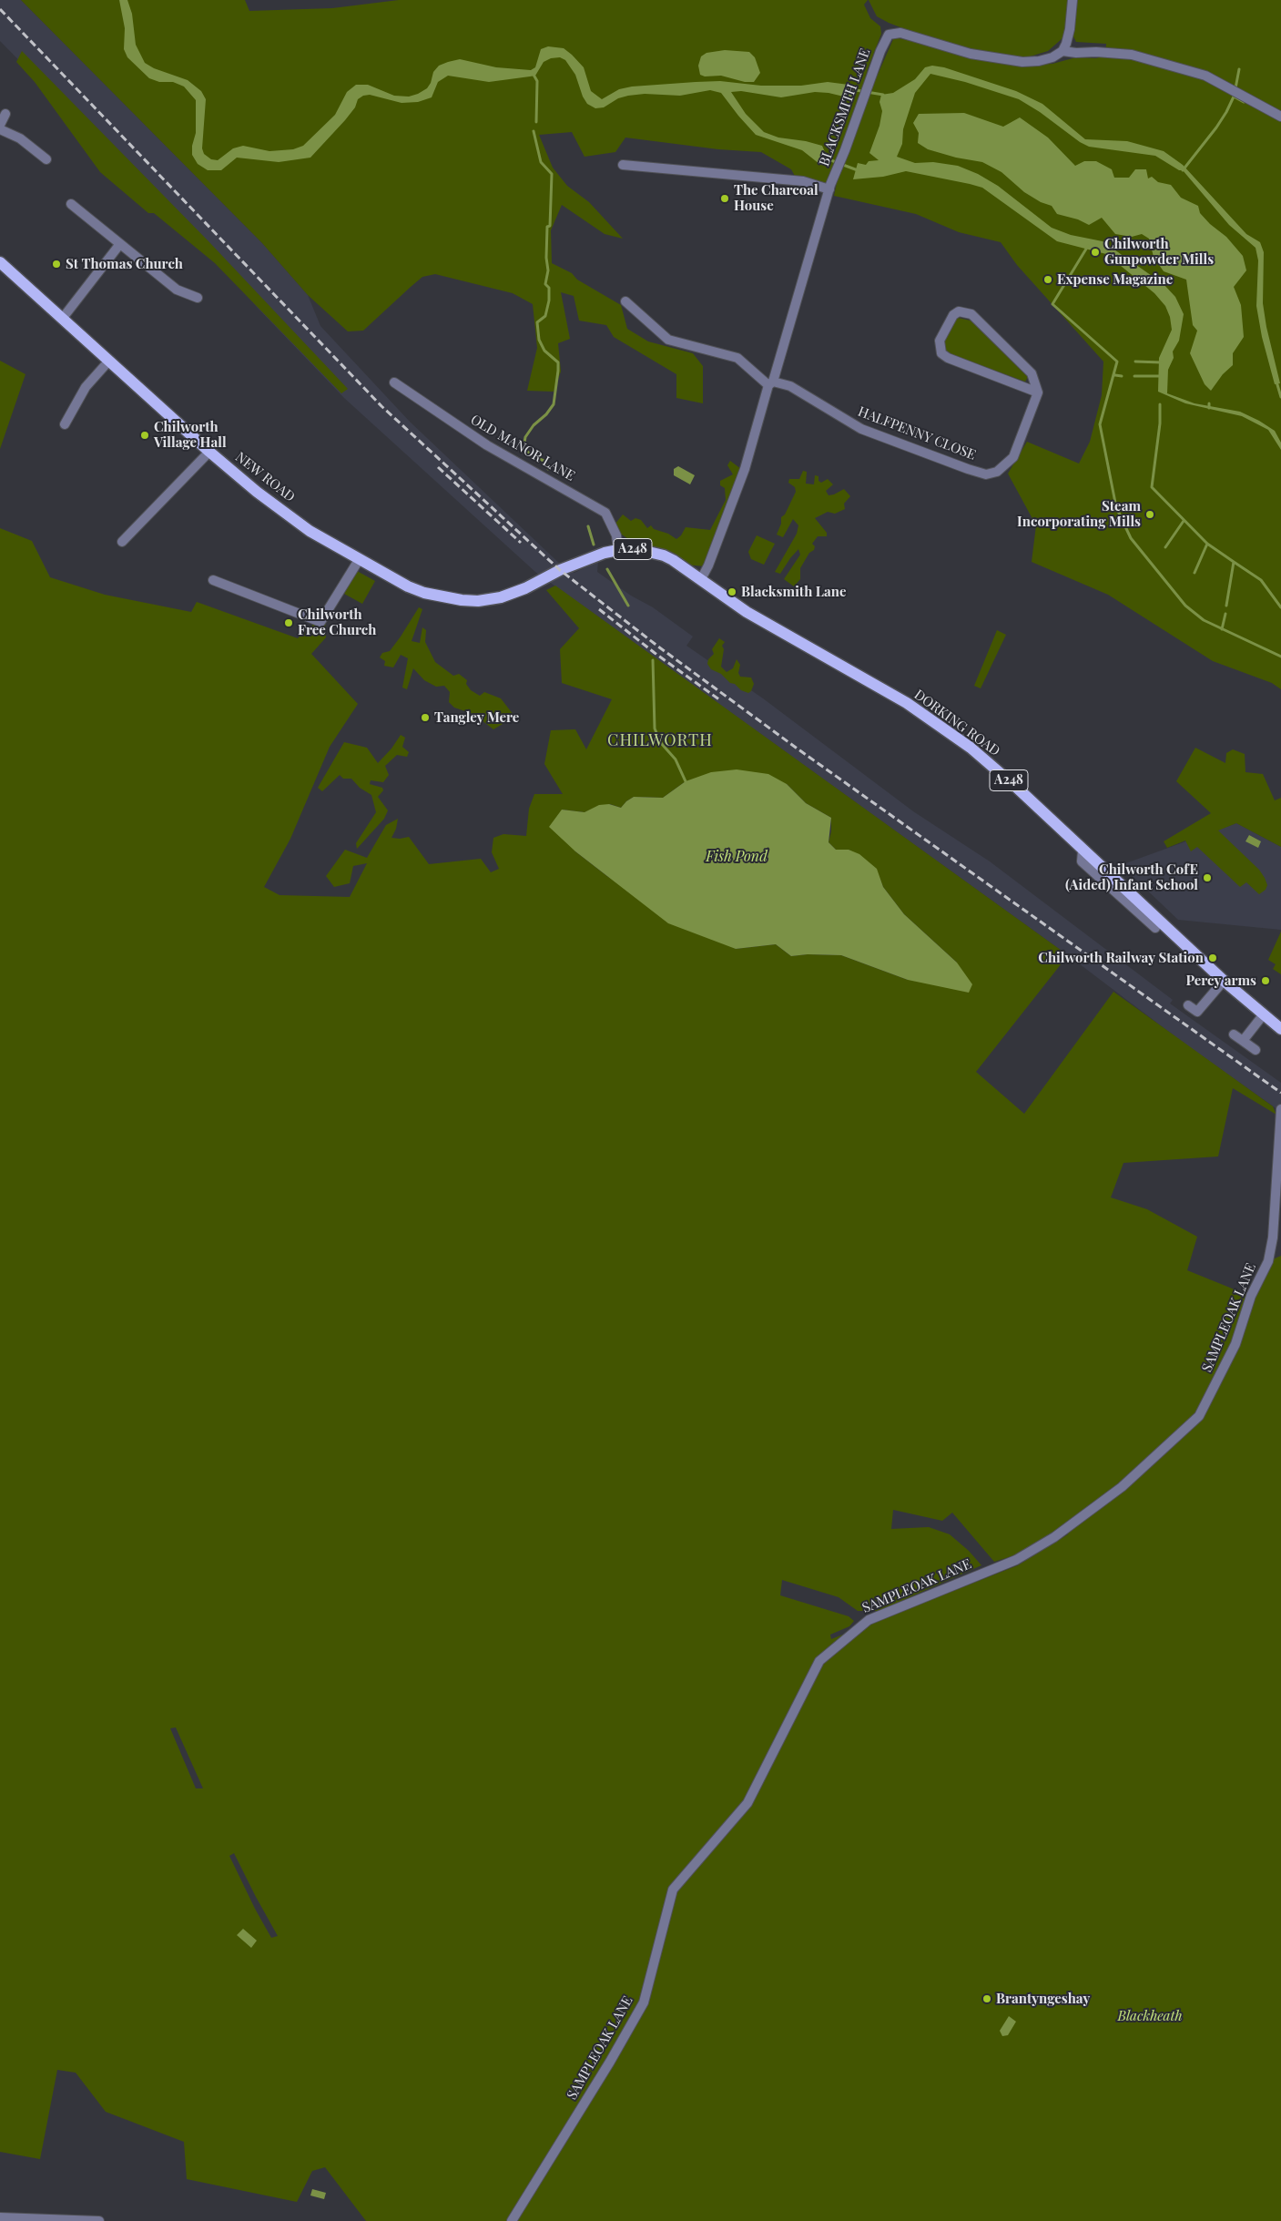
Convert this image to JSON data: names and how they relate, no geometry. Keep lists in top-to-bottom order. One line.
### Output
{"streets":{"main road":["NEW ROAD","A248","DORKING ROAD"],"street":["BLACKSMITH LANE","HALFPENNY CLOSE","OLD MANOR LANE","SAMPLEOAK LANE"]},"crossings":[["BLACKSMITH LANE","HALFPENNY CLOSE"],["BLACKSMITH LANE","DORKING ROAD"],["OLD MANOR LANE","DORKING ROAD"],["NEW ROAD","DORKING ROAD"]],"districts":["CHILWORTH"],"water":["Fish Pond"],"parks":["Blackheath"],"places":["The Charcoal House","Chilworth Gunpowder Mills","St Thomas Church","Expense Magazine","Chilworth Village Hall","Steam Incorporating Mills","Blacksmith Lane","Chilworth Free Church","Tangley Mere","Chilworth CofE (Aided) Infant School","Chilworth Railway Station","Percy arms","Brantyngeshay"]}
